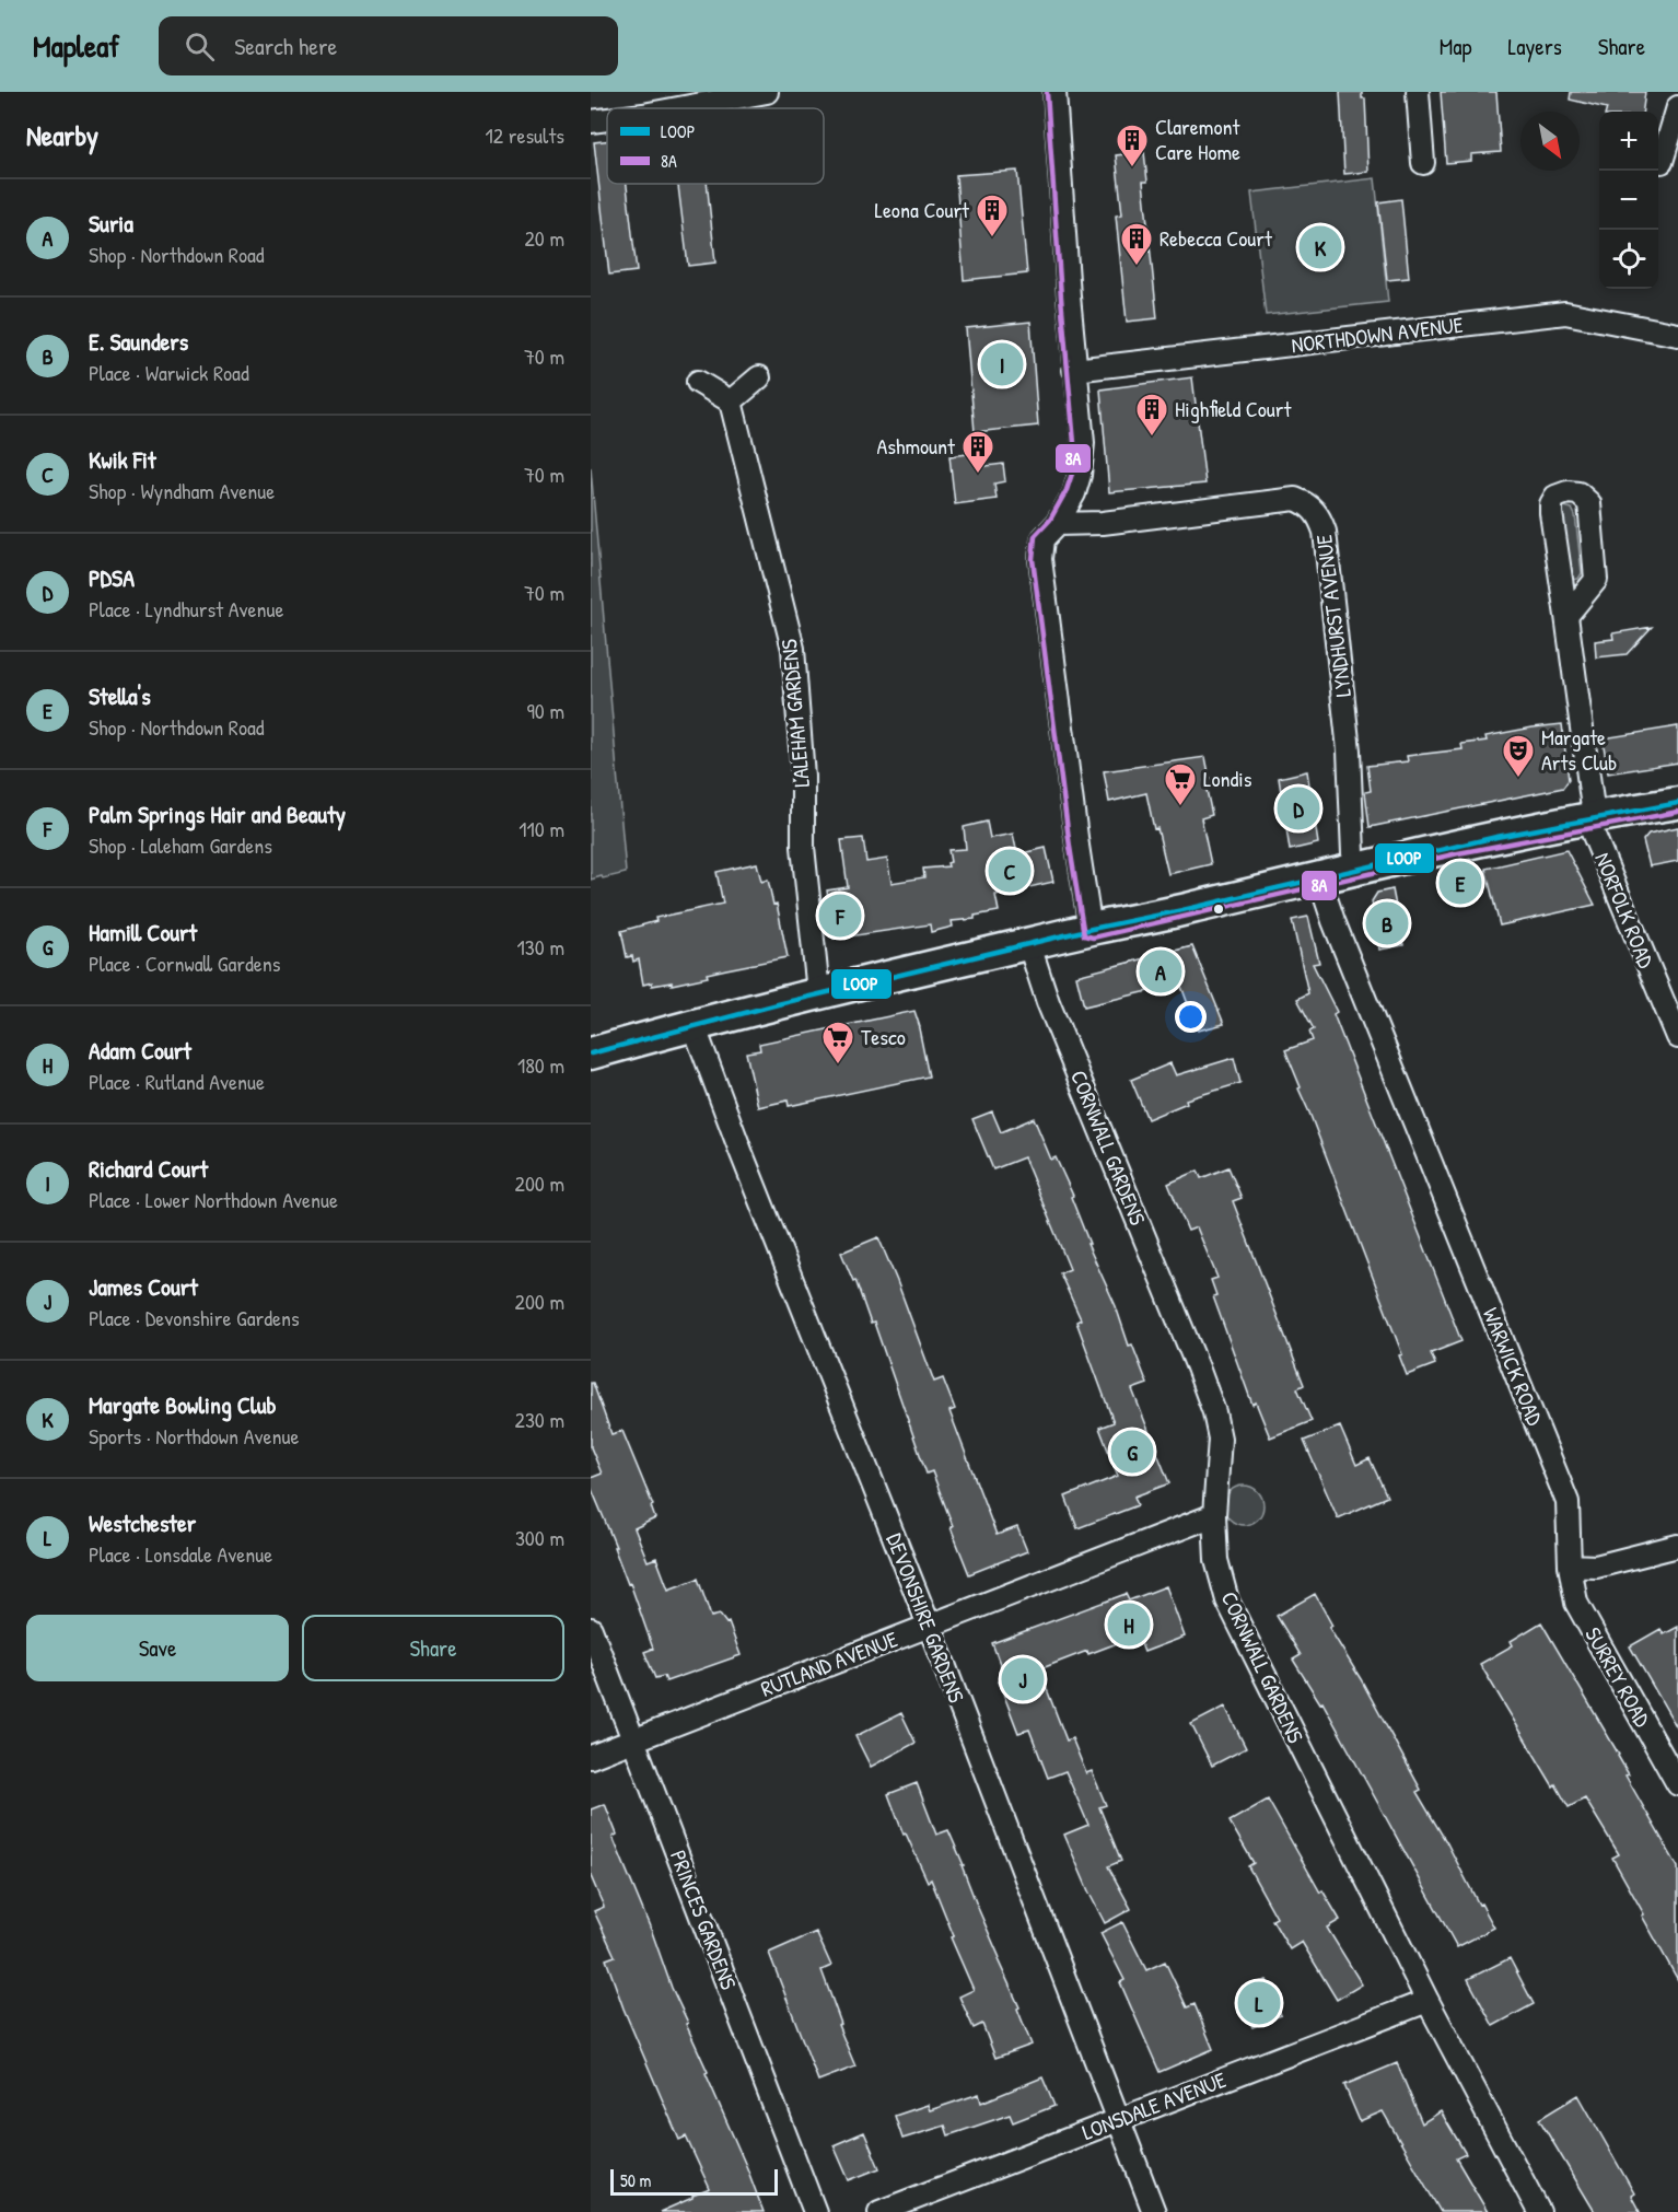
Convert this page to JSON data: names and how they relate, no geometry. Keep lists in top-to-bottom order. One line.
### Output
{"streets":{"street":["NORTHDOWN AVENUE","LYNDHURST AVENUE","LALEHAM GARDENS","NORFOLK ROAD","CORNWALL GARDENS","WARWICK ROAD","DEVONSHIRE GARDENS","RUTLAND AVENUE","SURREY ROAD","PRINCES GARDENS","LONSDALE AVENUE"]},"crossings":[["CORNWALL GARDENS","RUTLAND AVENUE"],["CORNWALL GARDENS","LONSDALE AVENUE"],["WARWICK ROAD","SURREY ROAD"],["DEVONSHIRE GARDENS","RUTLAND AVENUE"],["DEVONSHIRE GARDENS","LONSDALE AVENUE"],["RUTLAND AVENUE","PRINCES GARDENS"]],"places":{"building":["Claremont Care Home","Leona Court","Rebecca Court","Highfield Court","Ashmount"],"theatre":["Margate Arts Club"],"supermarket":["Londis","Tesco"]},"lines":["transit line 8A","transit line LOOP"],"legend":["LOOP","8A"],"scale_bar":"50 m","north":"bottom right","page":{"header":"Mapleaf","search":"Search here","nav":["Map","Layers","Share"],"heading":["Nearby","12 results"],"map_buttons":["+","−"],"list":[{"mark":"A","name":"Suria","note":"Shop · Northdown Road","value":"20 m"},{"mark":"B","name":"E. Saunders","note":"Place · Warwick Road","value":"70 m"},{"mark":"C","name":"Kwik Fit","note":"Shop · Wyndham Avenue","value":"70 m"},{"mark":"D","name":"PDSA","note":"Place · Lyndhurst Avenue","value":"70 m"},{"mark":"E","name":"Stella's","note":"Shop · Northdown Road","value":"90 m"},{"mark":"F","name":"Palm Springs Hair and Beauty","note":"Shop · Laleham Gardens","value":"110 m"},{"mark":"G","name":"Hamill Court","note":"Place · Cornwall Gardens","value":"130 m"},{"mark":"H","name":"Adam Court","note":"Place · Rutland Avenue","value":"180 m"},{"mark":"I","name":"Richard Court","note":"Place · Lower Northdown Avenue","value":"200 m"},{"mark":"J","name":"James Court","note":"Place · Devonshire Gardens","value":"200 m"},{"mark":"K","name":"Margate Bowling Club","note":"Sports · Northdown Avenue","value":"230 m"},{"mark":"L","name":"Westchester","note":"Place · Lonsdale Avenue","value":"300 m"}],"pins":["K","I","D","C","E","F","B","A","G","H","J","L"],"buttons":["Save","Share"],"scale":"50 m"}}
